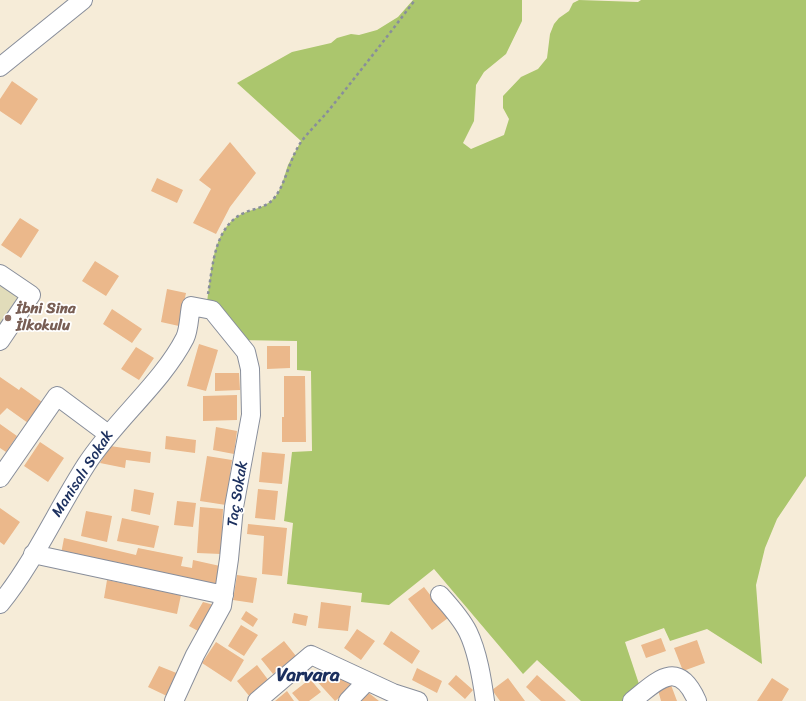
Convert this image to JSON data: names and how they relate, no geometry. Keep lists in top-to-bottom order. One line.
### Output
{"streets":{"street":["Manisalı Sokak","Taç Sokak"]},"crossings":[["Manisalı Sokak","Taç Sokak"]],"districts":["Varvara"],"places":["İbni Sina İlkokulu"]}
